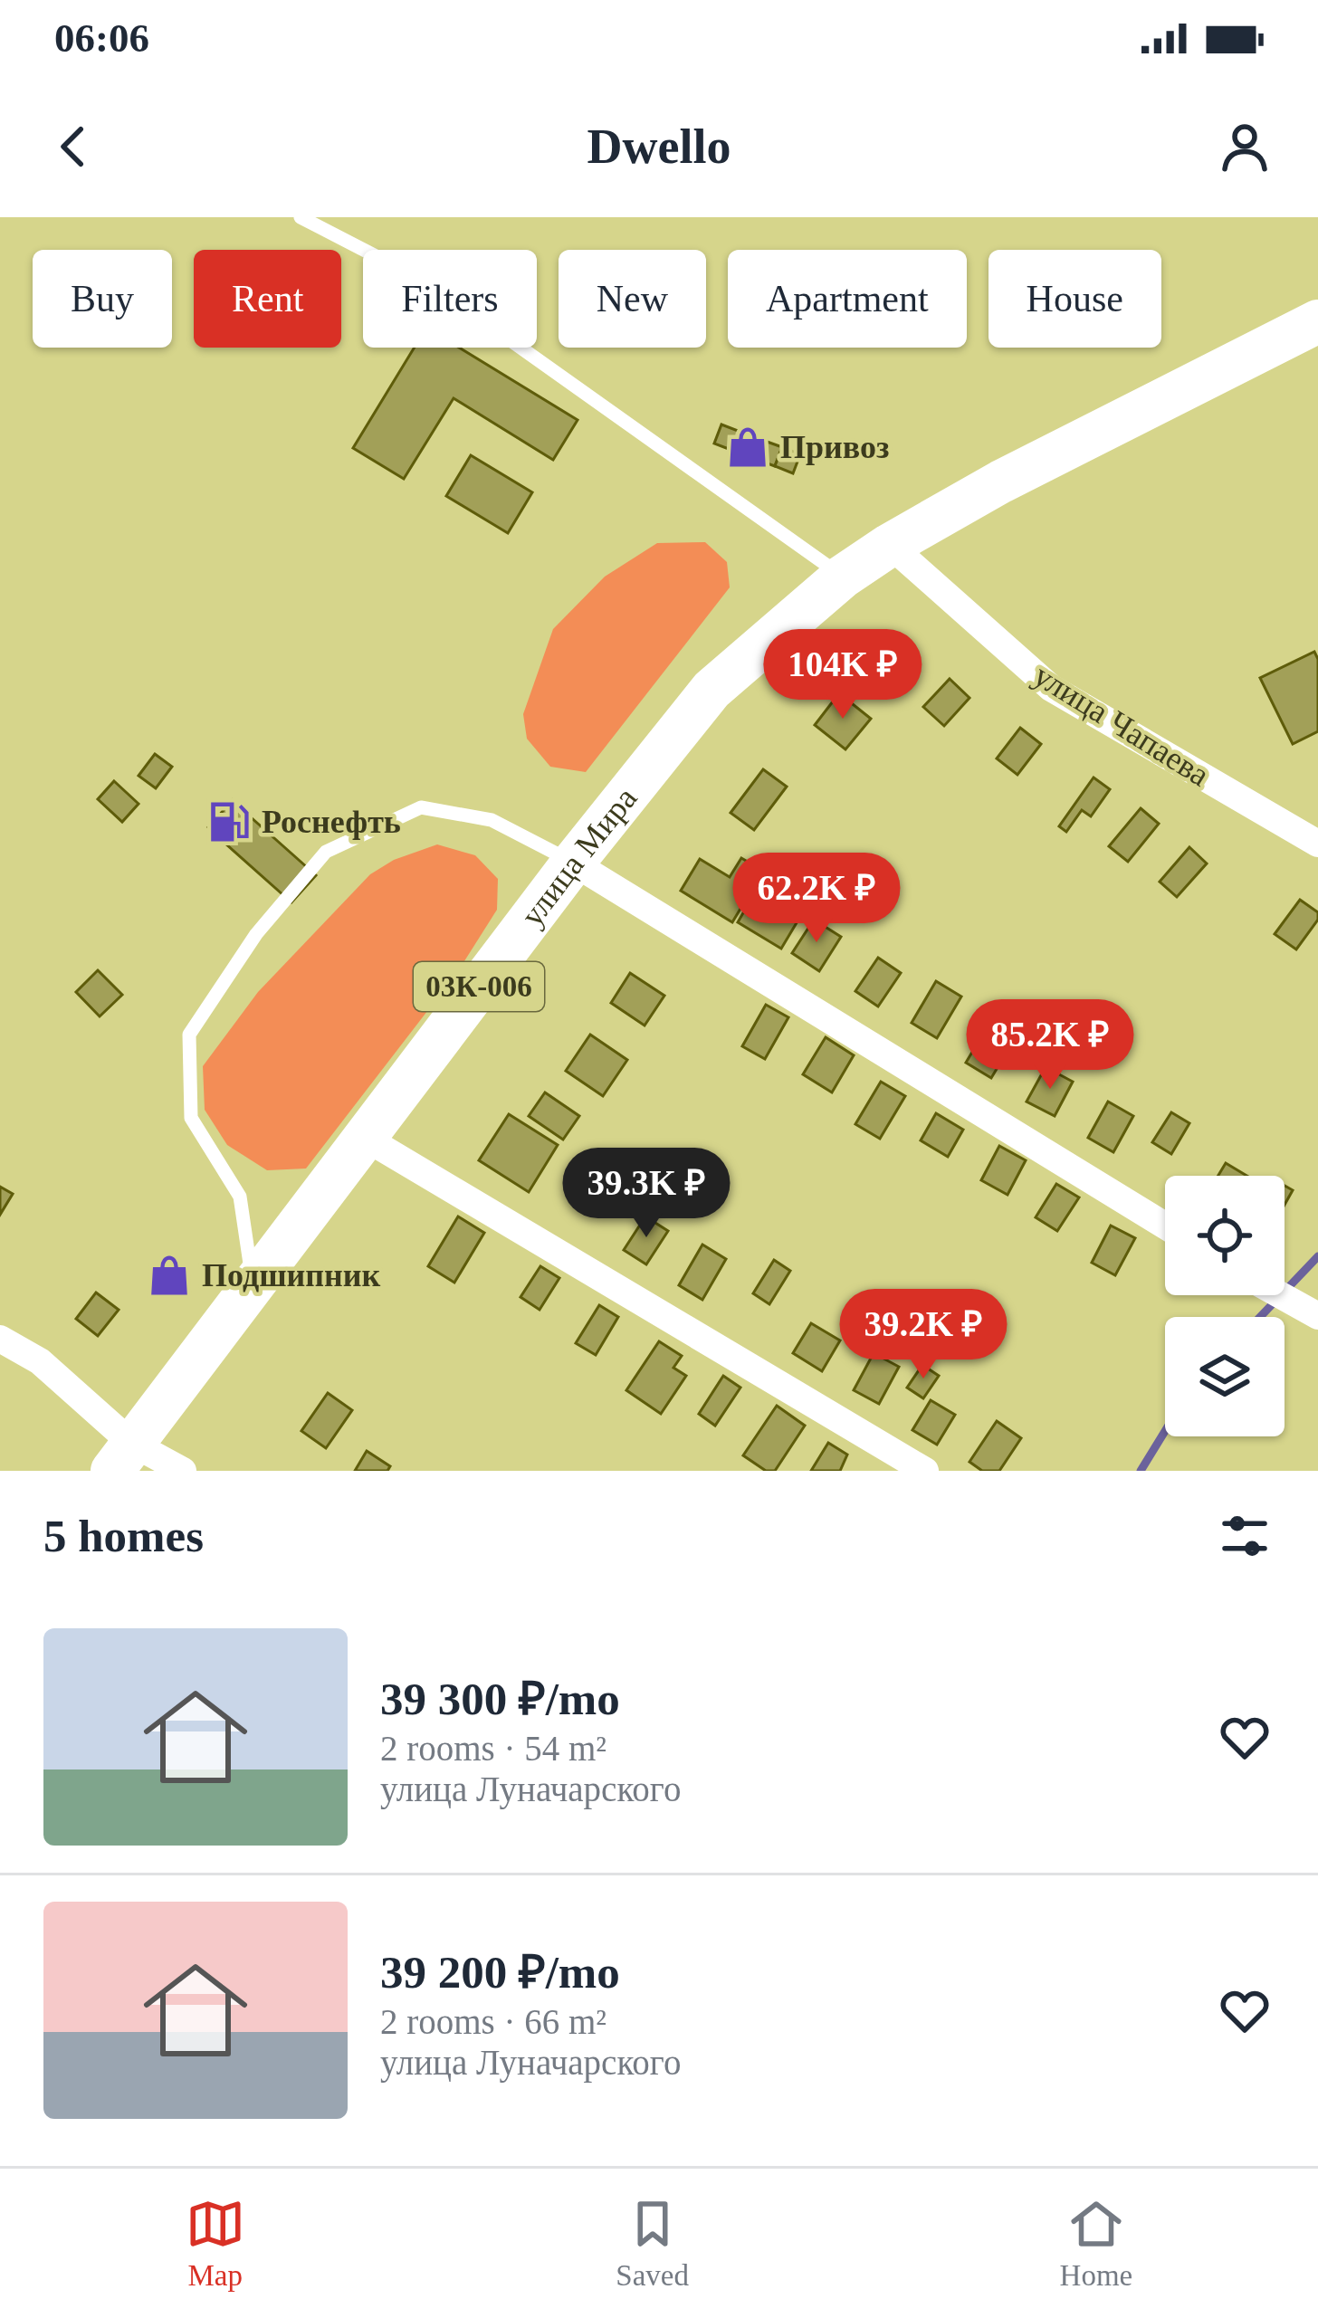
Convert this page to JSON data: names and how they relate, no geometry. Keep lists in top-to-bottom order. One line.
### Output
{"streets":{"main road":["улица Мира","03К-006"],"street":["улица Чапаева"]},"crossings":[["улица Чапаева","улица Мира"],["улица Чапаева","03К-006"],["улица Мира","03К-006"]],"places":{"shop":["Привоз","Подшипник"],"fuel station":["Роснефть"]},"page":{"status":"06:06","header":"Dwello","chip":["Buy","Rent","Filters","New","Apartment","House"],"price":["104K ₽","62.2K ₽","85.2K ₽","39.3K ₽","39.2K ₽"],"heading":"5 homes","list":[{"name":"39 300 ₽/mo","note":"2 rooms · 54 m² · улица Луначарского"},{"name":"39 200 ₽/mo","note":"2 rooms · 66 m² · улица Луначарского"}],"tabs":["Map","Saved","Home"]}}
